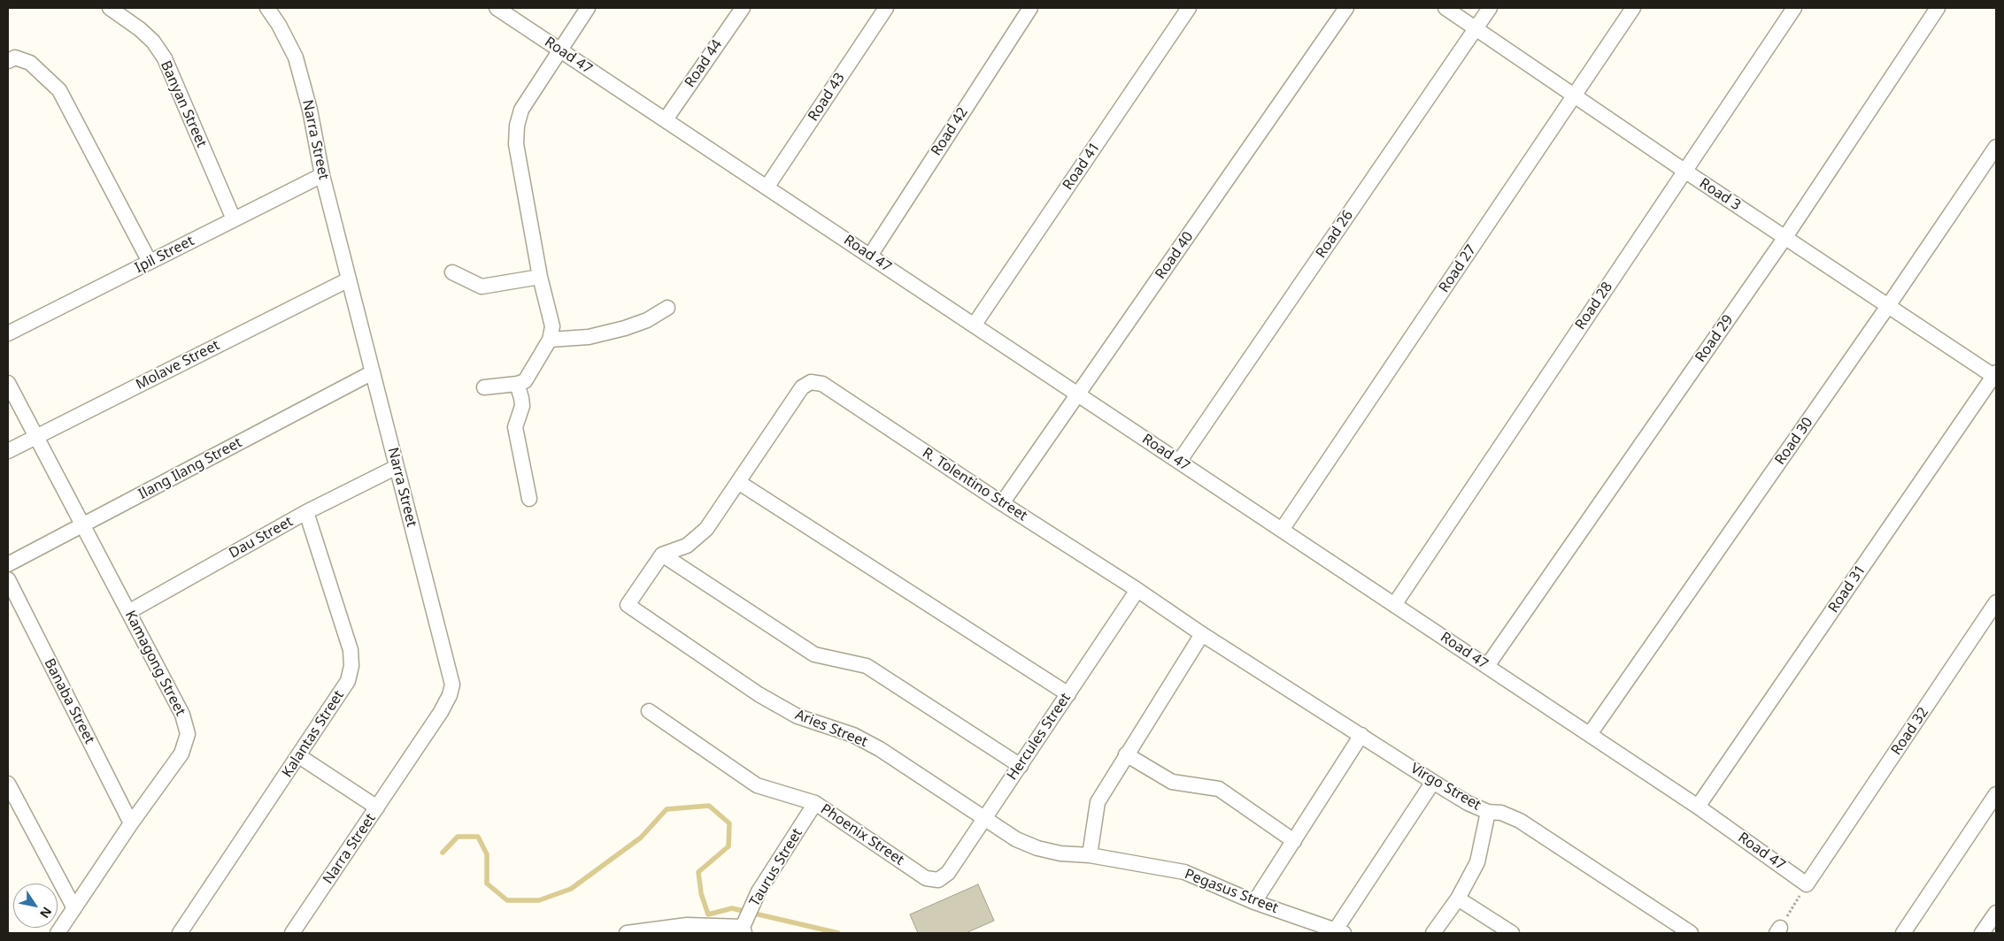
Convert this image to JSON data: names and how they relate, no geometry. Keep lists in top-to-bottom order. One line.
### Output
{"streets":{"street":["Road 47","Road 44","Road 43","Banyan Street","Road 42","Narra Street","Road 41","Road 3","Road 26","Ipil Street","Road 40","Road 27","Road 28","Road 29","Molave Street","Road 30","Ilang Ilang Street","R. Tolentino Street","Dau Street","Road 31","Kamagong Street","Banaba Street","Aries Street","Road 32","Kalantas Street","Hercules Street","Virgo Street","Phoenix Street","Taurus Street","Pegasus Street"]},"crossings":[["Road 47","Road 44"],["Road 47","Road 43"],["Road 47","Road 42"],["Road 47","Road 41"],["Road 47","Road 26"],["Road 47","Road 40"],["Road 47","Road 27"],["Road 47","Road 28"],["Road 47","Road 29"],["Road 47","Road 30"],["Road 47","Road 31"],["Road 47","Road 32"],["Banyan Street","Ipil Street"],["Narra Street","Ipil Street"],["Narra Street","Molave Street"],["Narra Street","Ilang Ilang Street"],["Narra Street","Dau Street"],["Road 3","Road 26"],["Road 3","Road 27"],["Road 3","Road 28"],["Road 3","Road 29"],["Road 3","Road 30"],["Road 3","Road 31"],["Road 40","R. Tolentino Street"],["Molave Street","Kamagong Street"],["Ilang Ilang Street","Kamagong Street"],["R. Tolentino Street","Hercules Street"],["R. Tolentino Street","Virgo Street"],["Dau Street","Kamagong Street"],["Dau Street","Kalantas Street"],["Kamagong Street","Banaba Street"],["Aries Street","Hercules Street"],["Aries Street","Pegasus Street"],["Hercules Street","Virgo Street"],["Hercules Street","Phoenix Street"],["Phoenix Street","Taurus Street"]],"north":"bottom right"}
